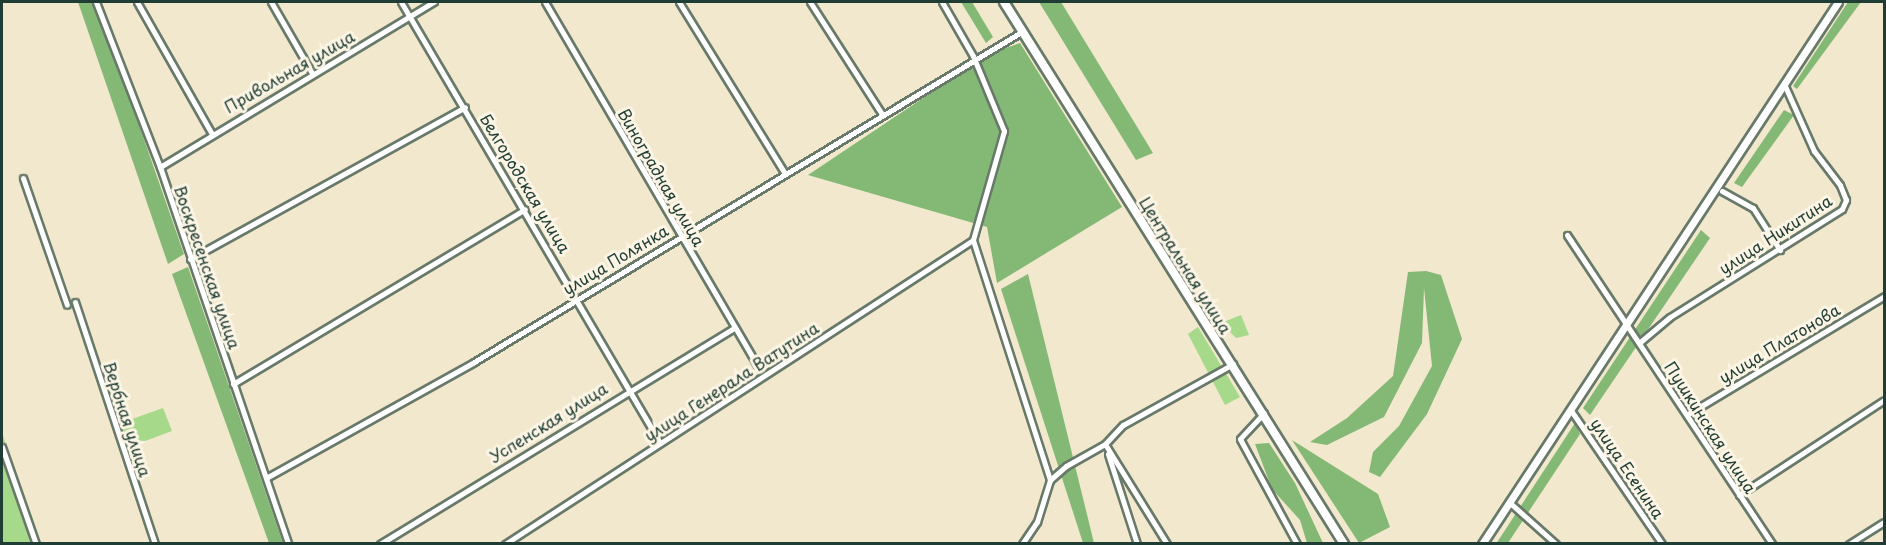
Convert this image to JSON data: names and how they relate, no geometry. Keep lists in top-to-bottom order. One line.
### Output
{"streets":{"main road":["Центральная улица"],"street":["Привольная улица","Виноградная улица","Белгородская улица","улица Никитина","улица Полянка","Воскресенская улица","улица Платонова","улица Генерала Ватутина","Вербная улица","Успенская улица","Пушкинская улица","улица Есенина"]},"crossings":[["Привольная улица","Белгородская улица"],["Привольная улица","Воскресенская улица"],["Виноградная улица","улица Полянка"],["Виноградная улица","Успенская улица"],["Белгородская улица","улица Полянка"],["Белгородская улица","улица Генерала Ватутина"],["Белгородская улица","Успенская улица"],["улица Никитина","Пушкинская улица"],["улица Полянка","Центральная улица"],["улица Полянка","Воскресенская улица"],["улица Платонова","Пушкинская улица"]]}
